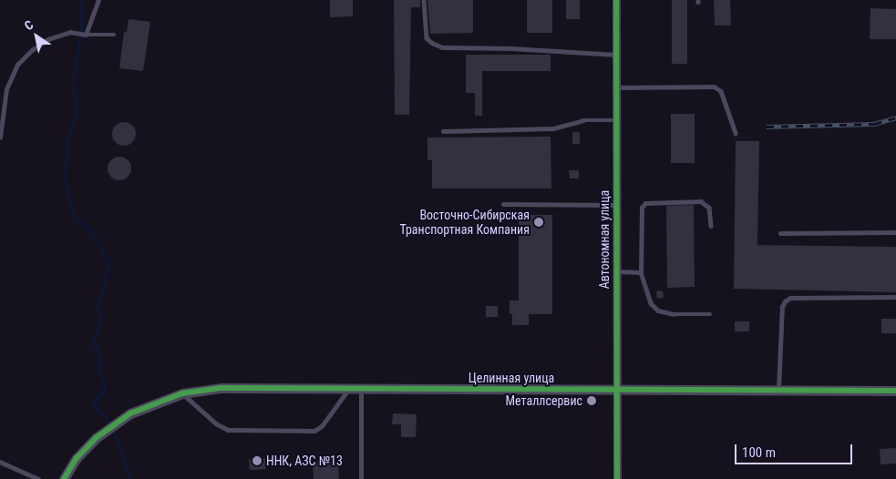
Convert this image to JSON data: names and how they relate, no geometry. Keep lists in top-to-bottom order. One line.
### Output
{"streets":{"street":["Автономная улица","Целинная улица"]},"crossings":[["Автономная улица","Целинная улица"]],"places":["Восточно-Сибирская Транспортная Компания","Металлсервис","ННК, АЗС №13"],"scale_bar":"100 m","north":"top left"}
